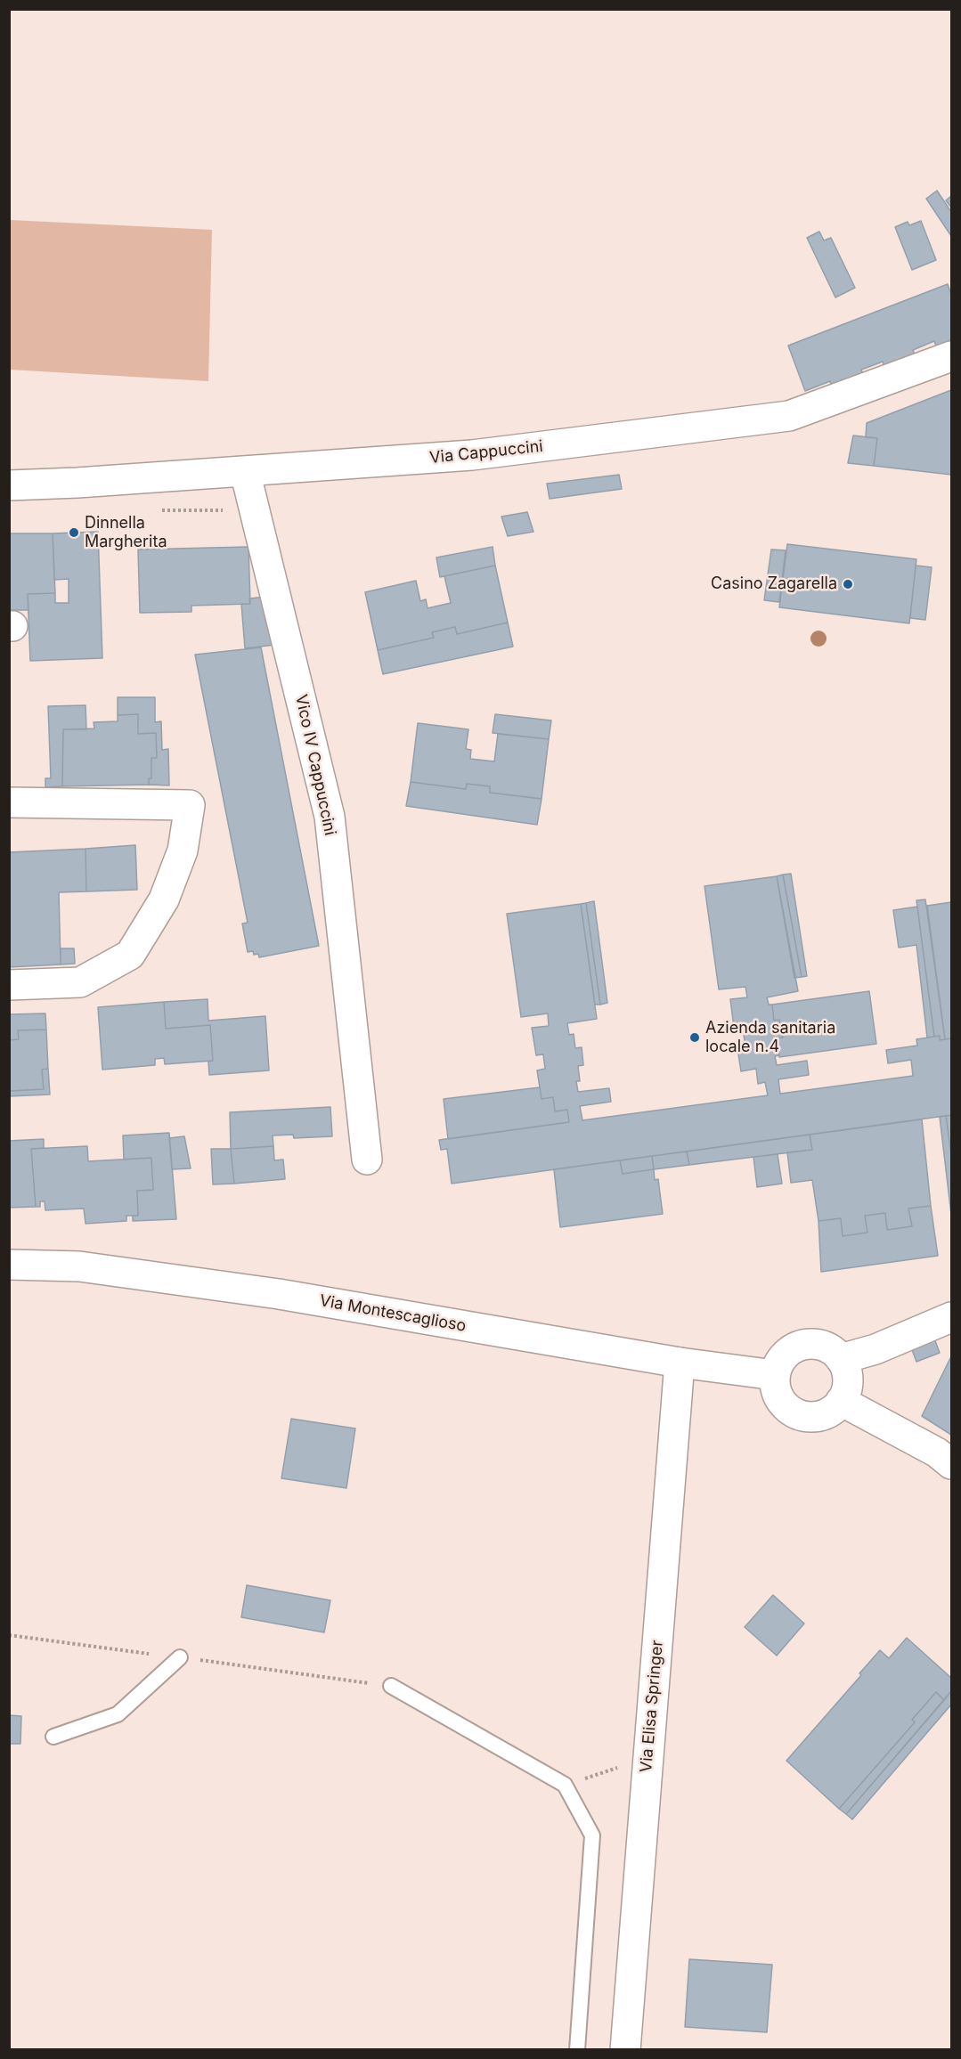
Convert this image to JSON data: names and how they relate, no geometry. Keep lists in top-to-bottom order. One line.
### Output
{"streets":{"street":["Via Cappuccini","Vico IV Cappuccini","Via Montescaglioso","Via Elisa Springer"]},"crossings":[["Via Cappuccini","Vico IV Cappuccini"],["Via Montescaglioso","Via Elisa Springer"]],"places":["Dinnella Margherita","Casino Zagarella","Azienda sanitaria locale n.4"]}
